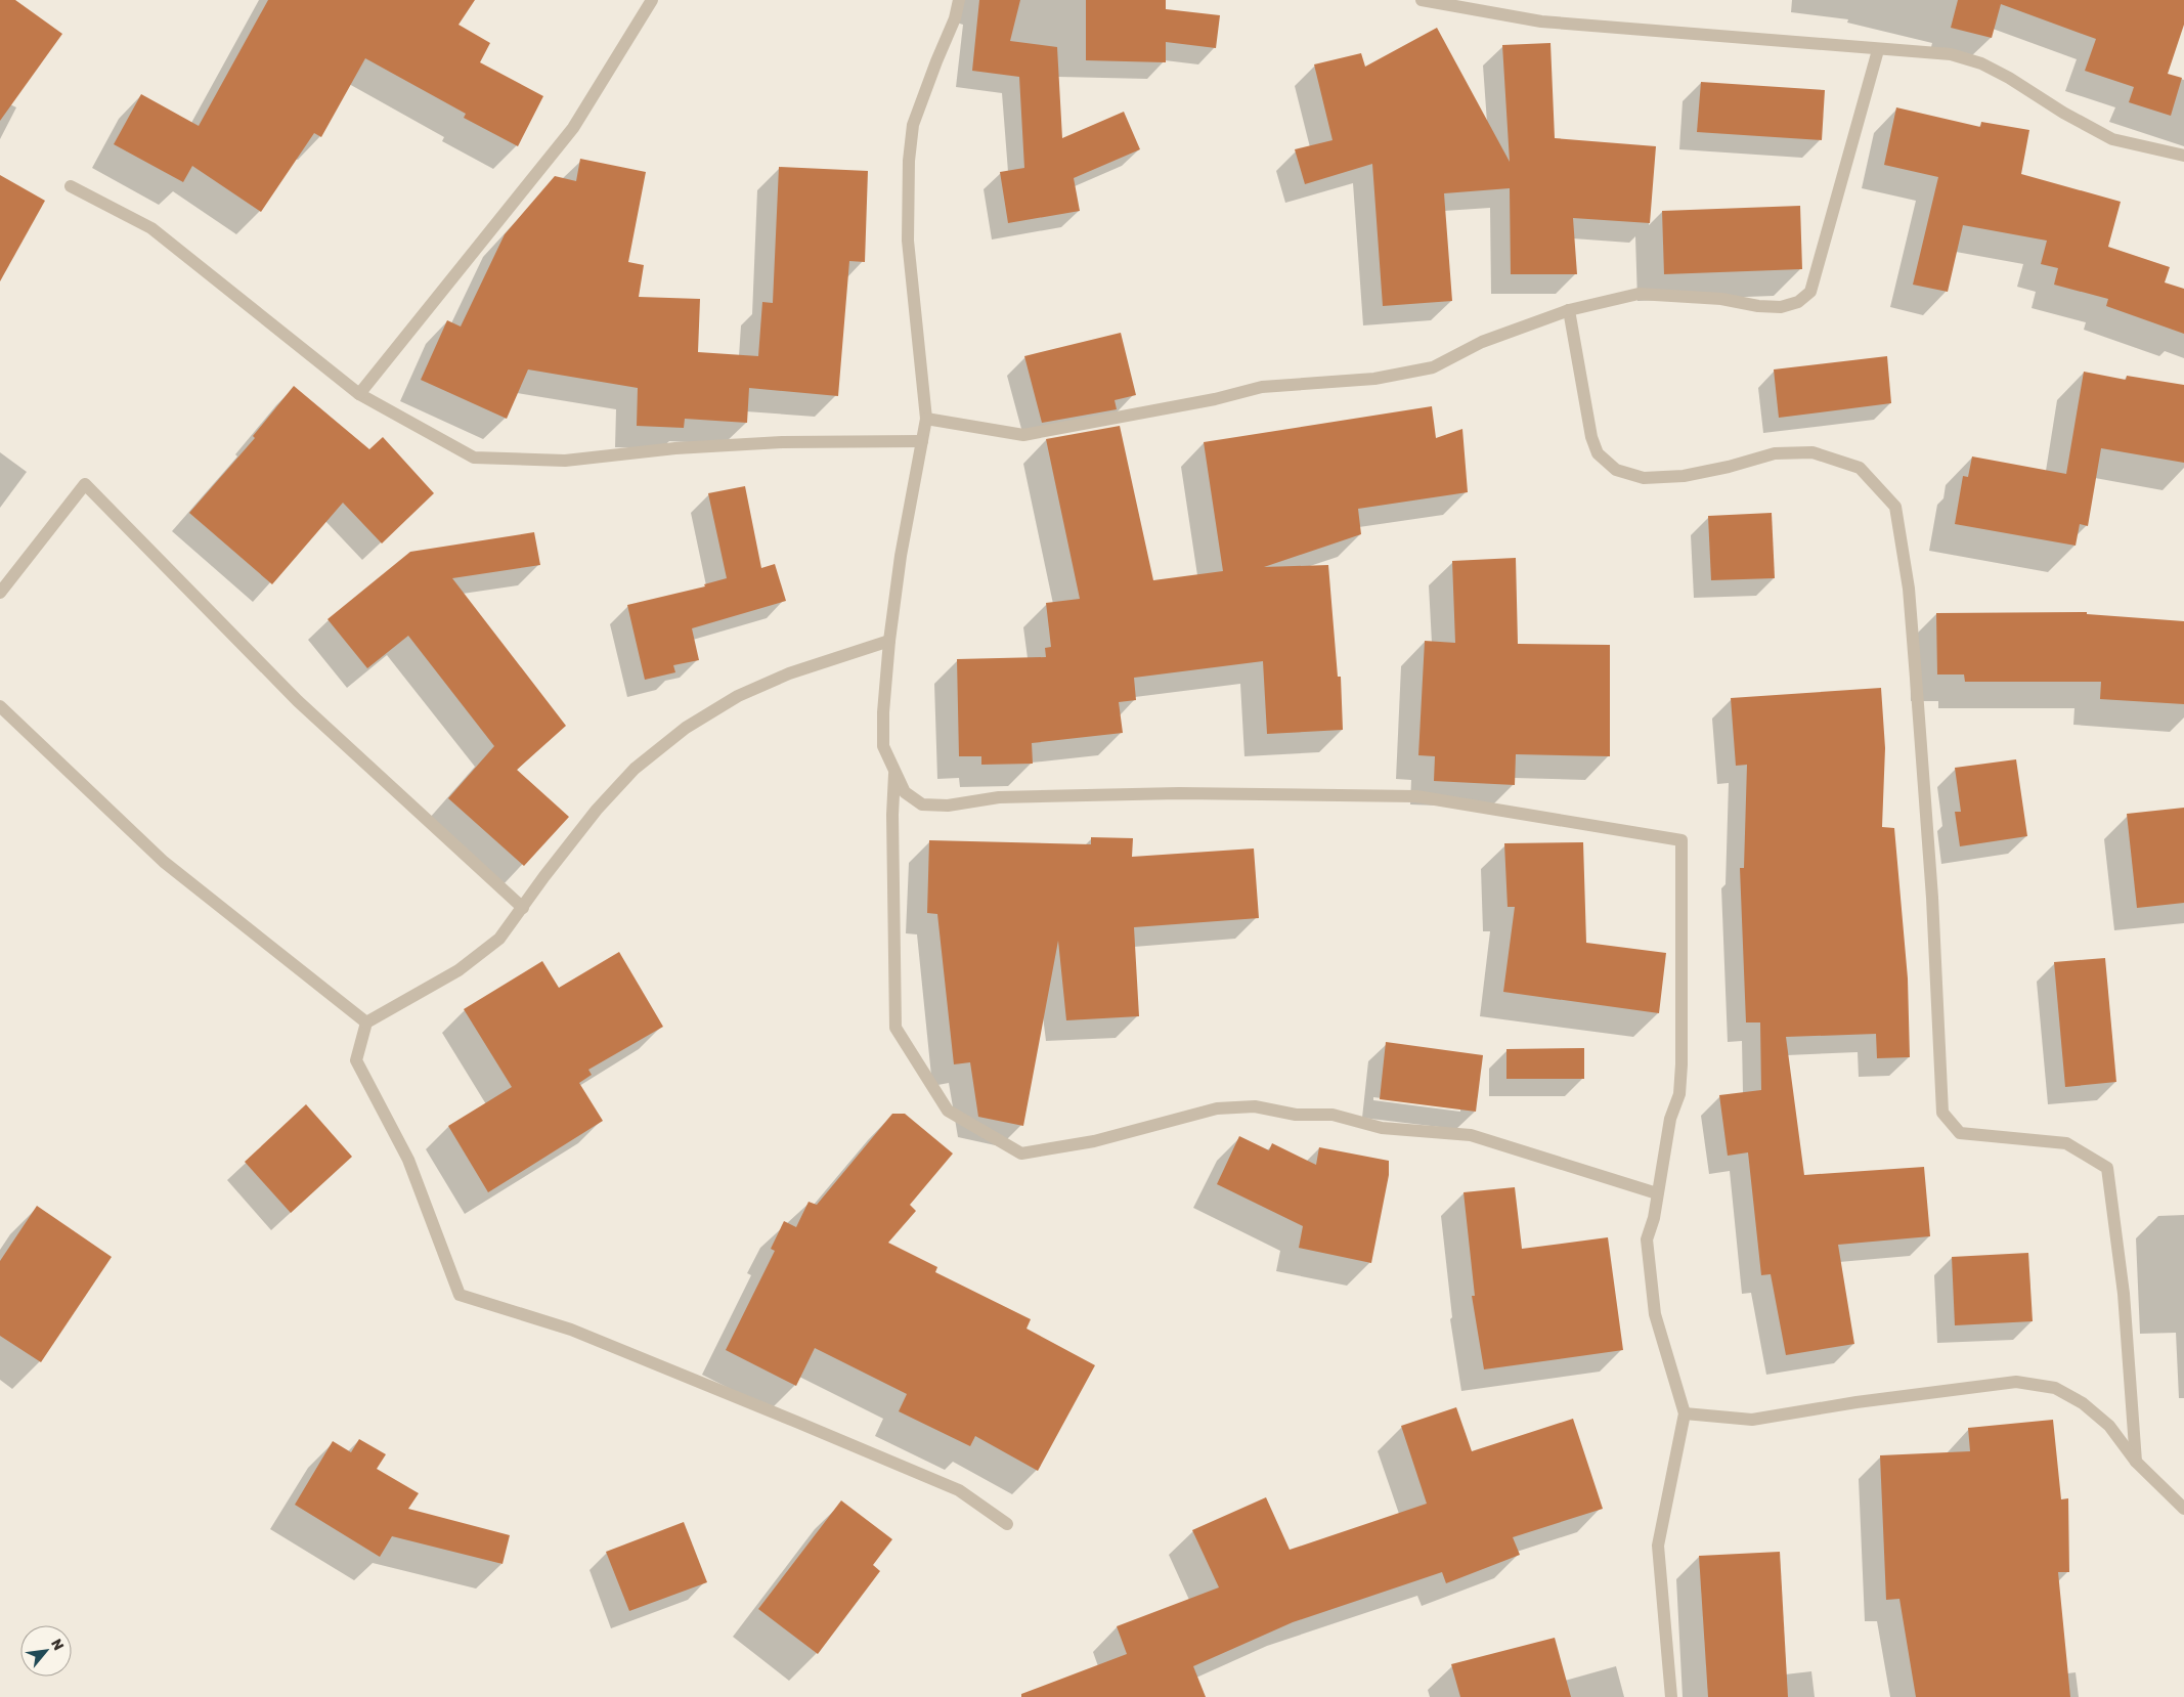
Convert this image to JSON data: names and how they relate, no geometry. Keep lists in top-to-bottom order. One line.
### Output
{"north":"top right"}
